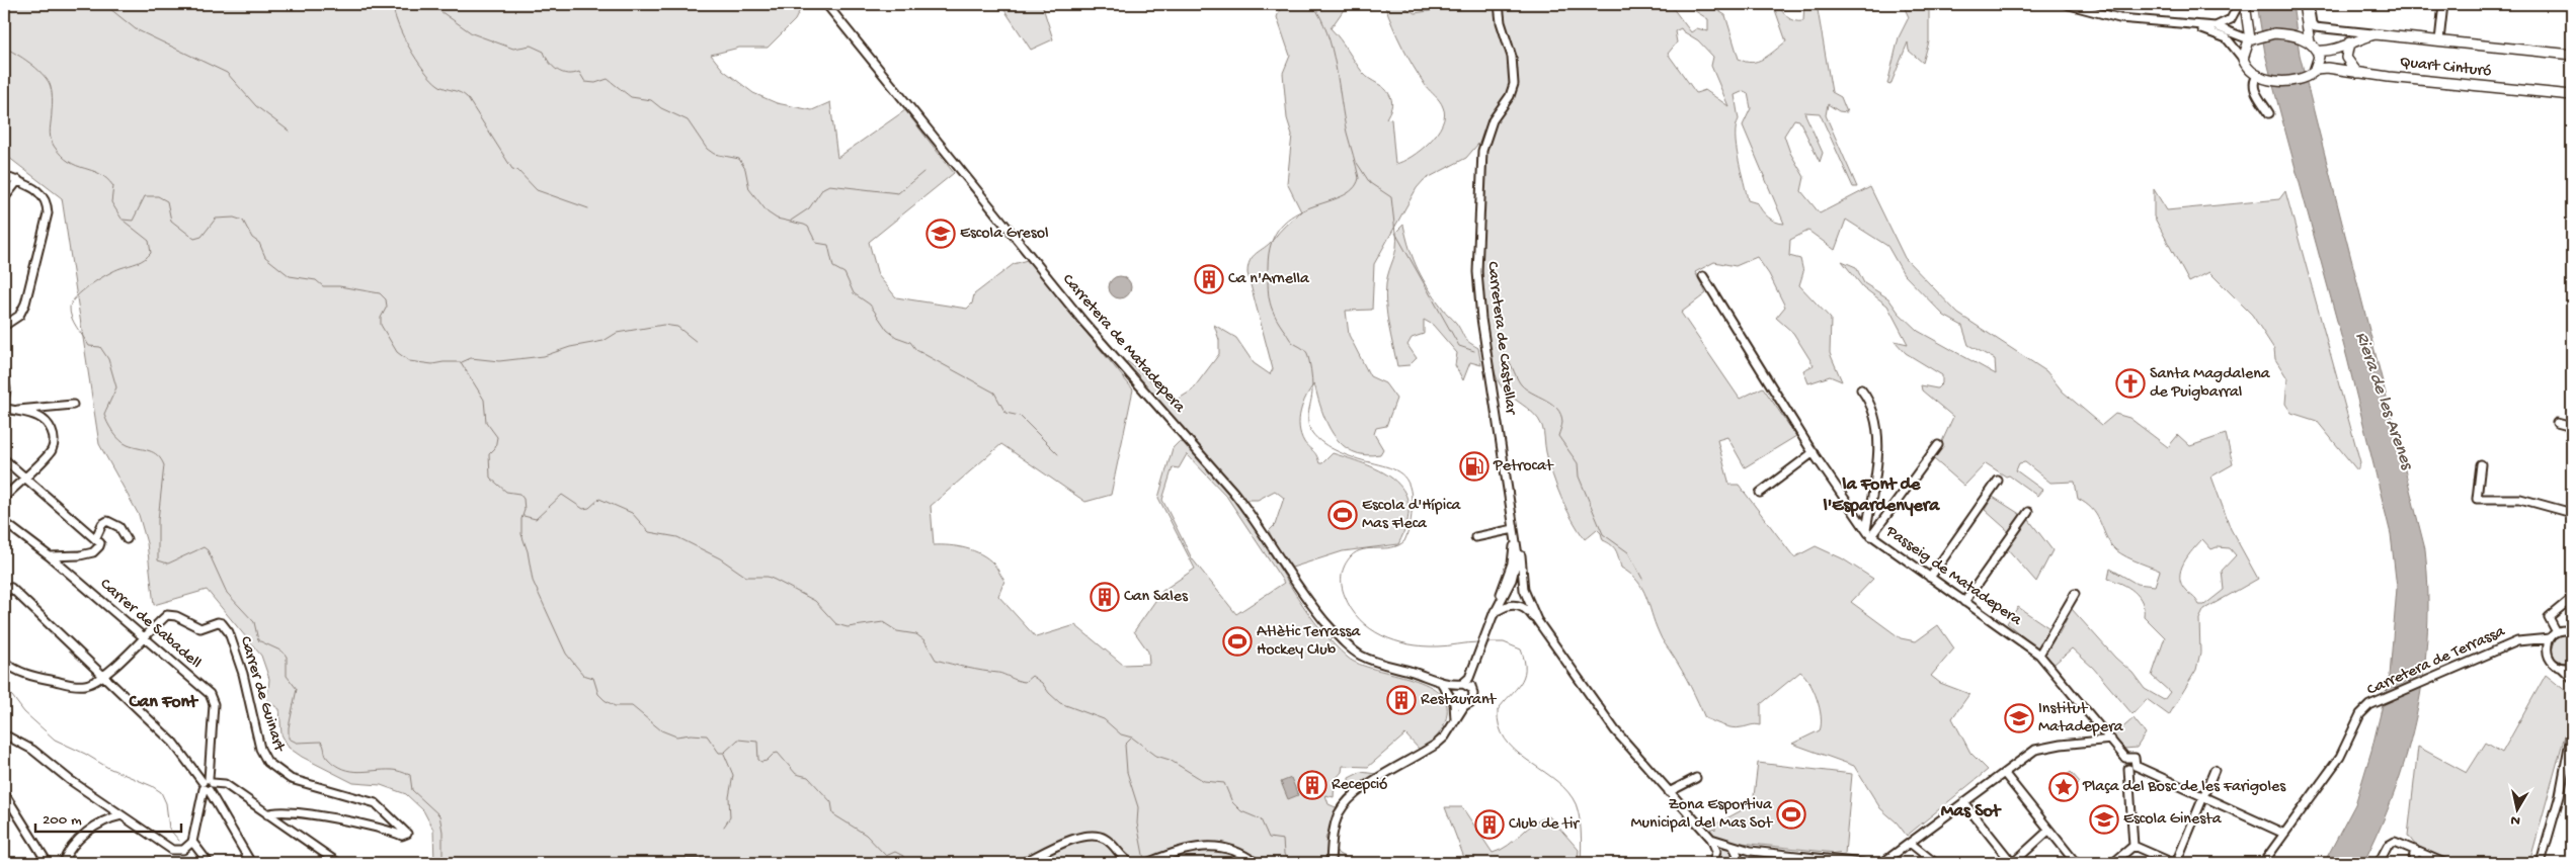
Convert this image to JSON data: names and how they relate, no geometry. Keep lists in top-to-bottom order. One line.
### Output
{"streets":{"main road":["Quart Cinturó"],"street":["Carretera de Castellar","Carretera de Matadepera","Passeig de Matadepera","Carrer de Sabadell","Carretera de Terrassa","Carrer de Guinart"]},"crossings":[["Carrer de Sabadell","Carrer de Guinart"]],"districts":["la Font de l'Espardenyera","Can Font","Mas Sot"],"water":["Riera de les Arenes"],"places":{"school or university":["Escola Gresol","Institut Matadepera","Escola Ginesta"],"building":["Ca n'Arnella","Can Sales","Restaurant","Recepció","Club de tir"],"church":["Santa Magdalena de Puigbarral"],"fuel station":["Petrocat"],"sports":["Escola d'Hípica Mas Fleca","Atlètic Terrassa Hockey Club","Zona Esportiva Municipal del Mas Sot"],"place":["Plaça del Bosc de les Farigoles"]},"scale_bar":"200 m","north":"bottom"}
